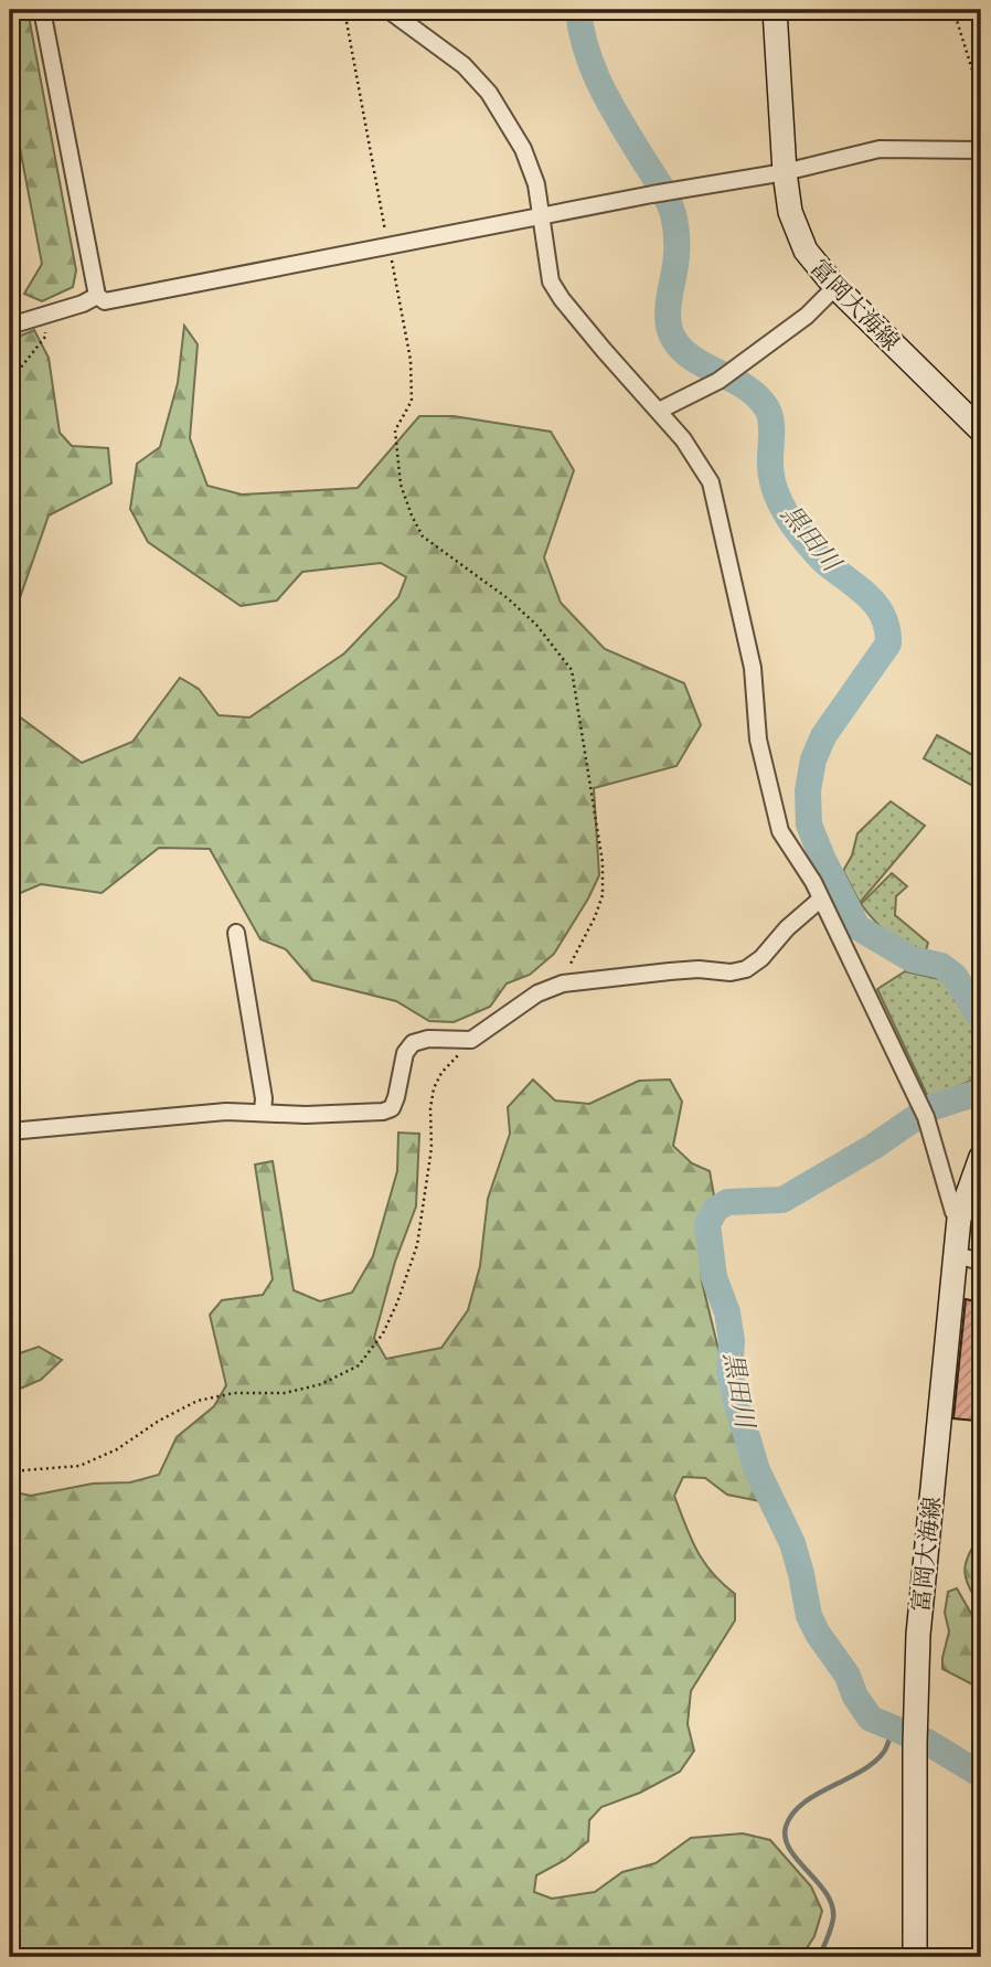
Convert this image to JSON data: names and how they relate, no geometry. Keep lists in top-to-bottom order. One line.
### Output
{"streets":{"main road":["富岡大海線"]},"water":["黒田川"]}
